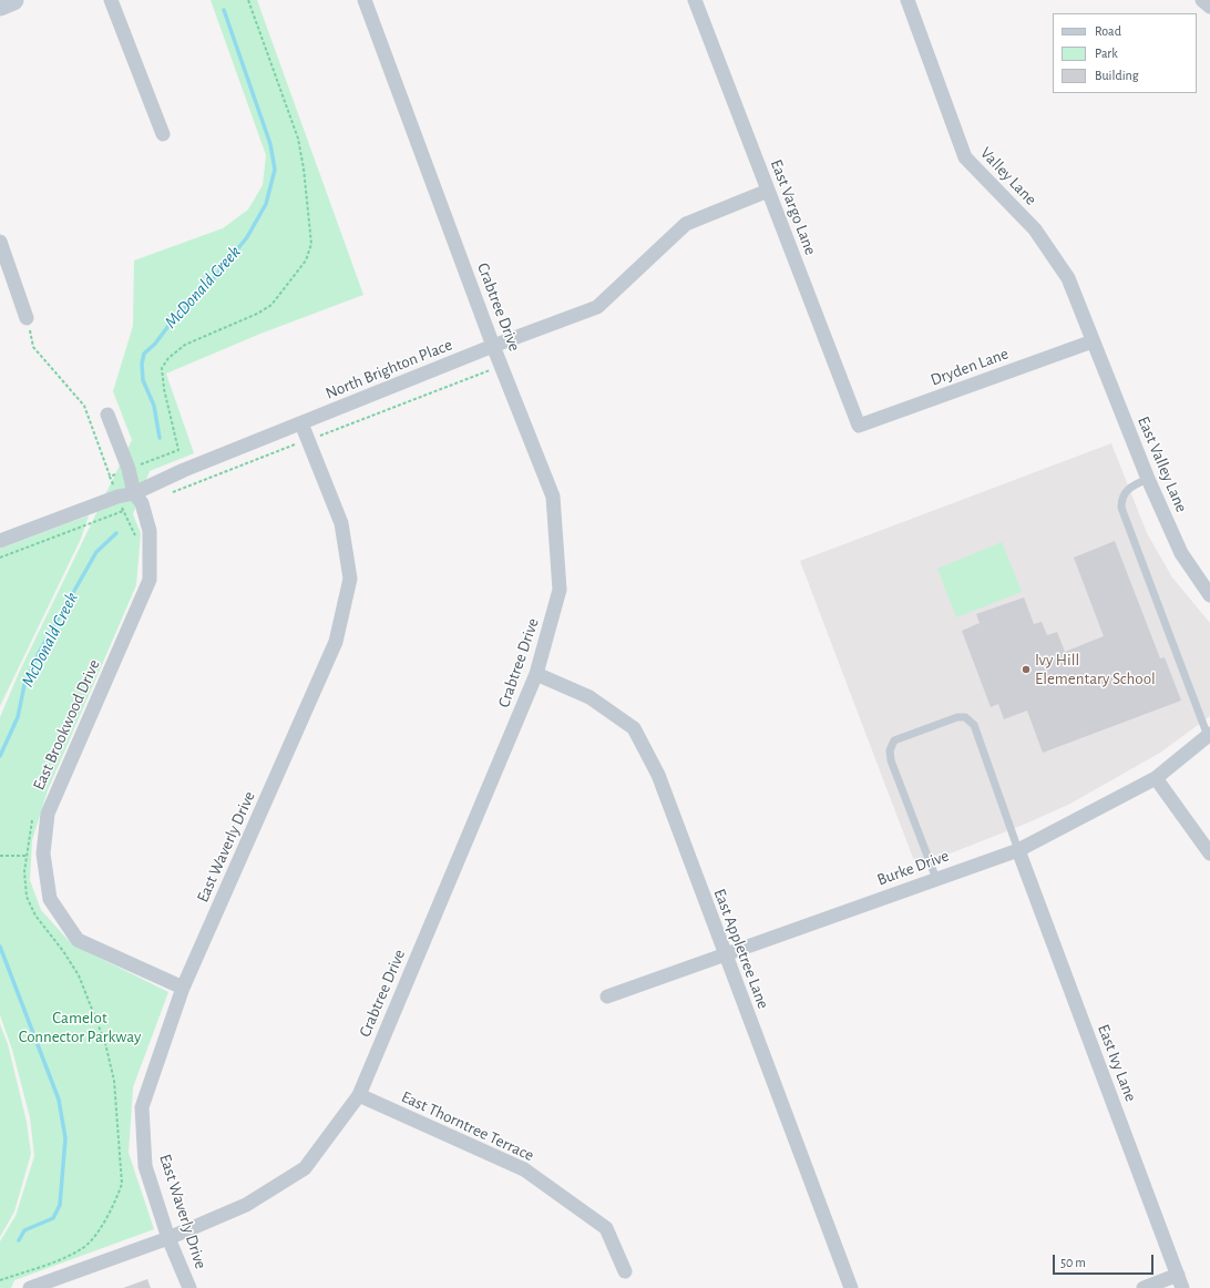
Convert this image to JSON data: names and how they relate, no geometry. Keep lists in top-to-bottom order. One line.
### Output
{"streets":{"street":["Valley Lane","East Vargo Lane","Crabtree Drive","Dryden Lane","North Brighton Place","East Valley Lane","East Brookwood Drive","East Waverly Drive","Burke Drive","East Appletree Lane","East Ivy Lane","East Thorntree Terrace"]},"crossings":[["Valley Lane","Dryden Lane"],["Valley Lane","East Valley Lane"],["East Vargo Lane","Dryden Lane"],["East Vargo Lane","North Brighton Place"],["Crabtree Drive","North Brighton Place"],["Crabtree Drive","East Waverly Drive"],["Crabtree Drive","East Appletree Lane"],["Crabtree Drive","East Thorntree Terrace"],["Dryden Lane","East Valley Lane"],["North Brighton Place","East Brookwood Drive"],["North Brighton Place","East Waverly Drive"],["East Brookwood Drive","East Waverly Drive"],["Burke Drive","East Appletree Lane"],["Burke Drive","East Ivy Lane"]],"water":["McDonald Creek"],"parks":["Camelot Connector Parkway"],"places":["Ivy Hill Elementary School"],"legend":["Road","Park","Building"],"scale_bar":"50 m"}
